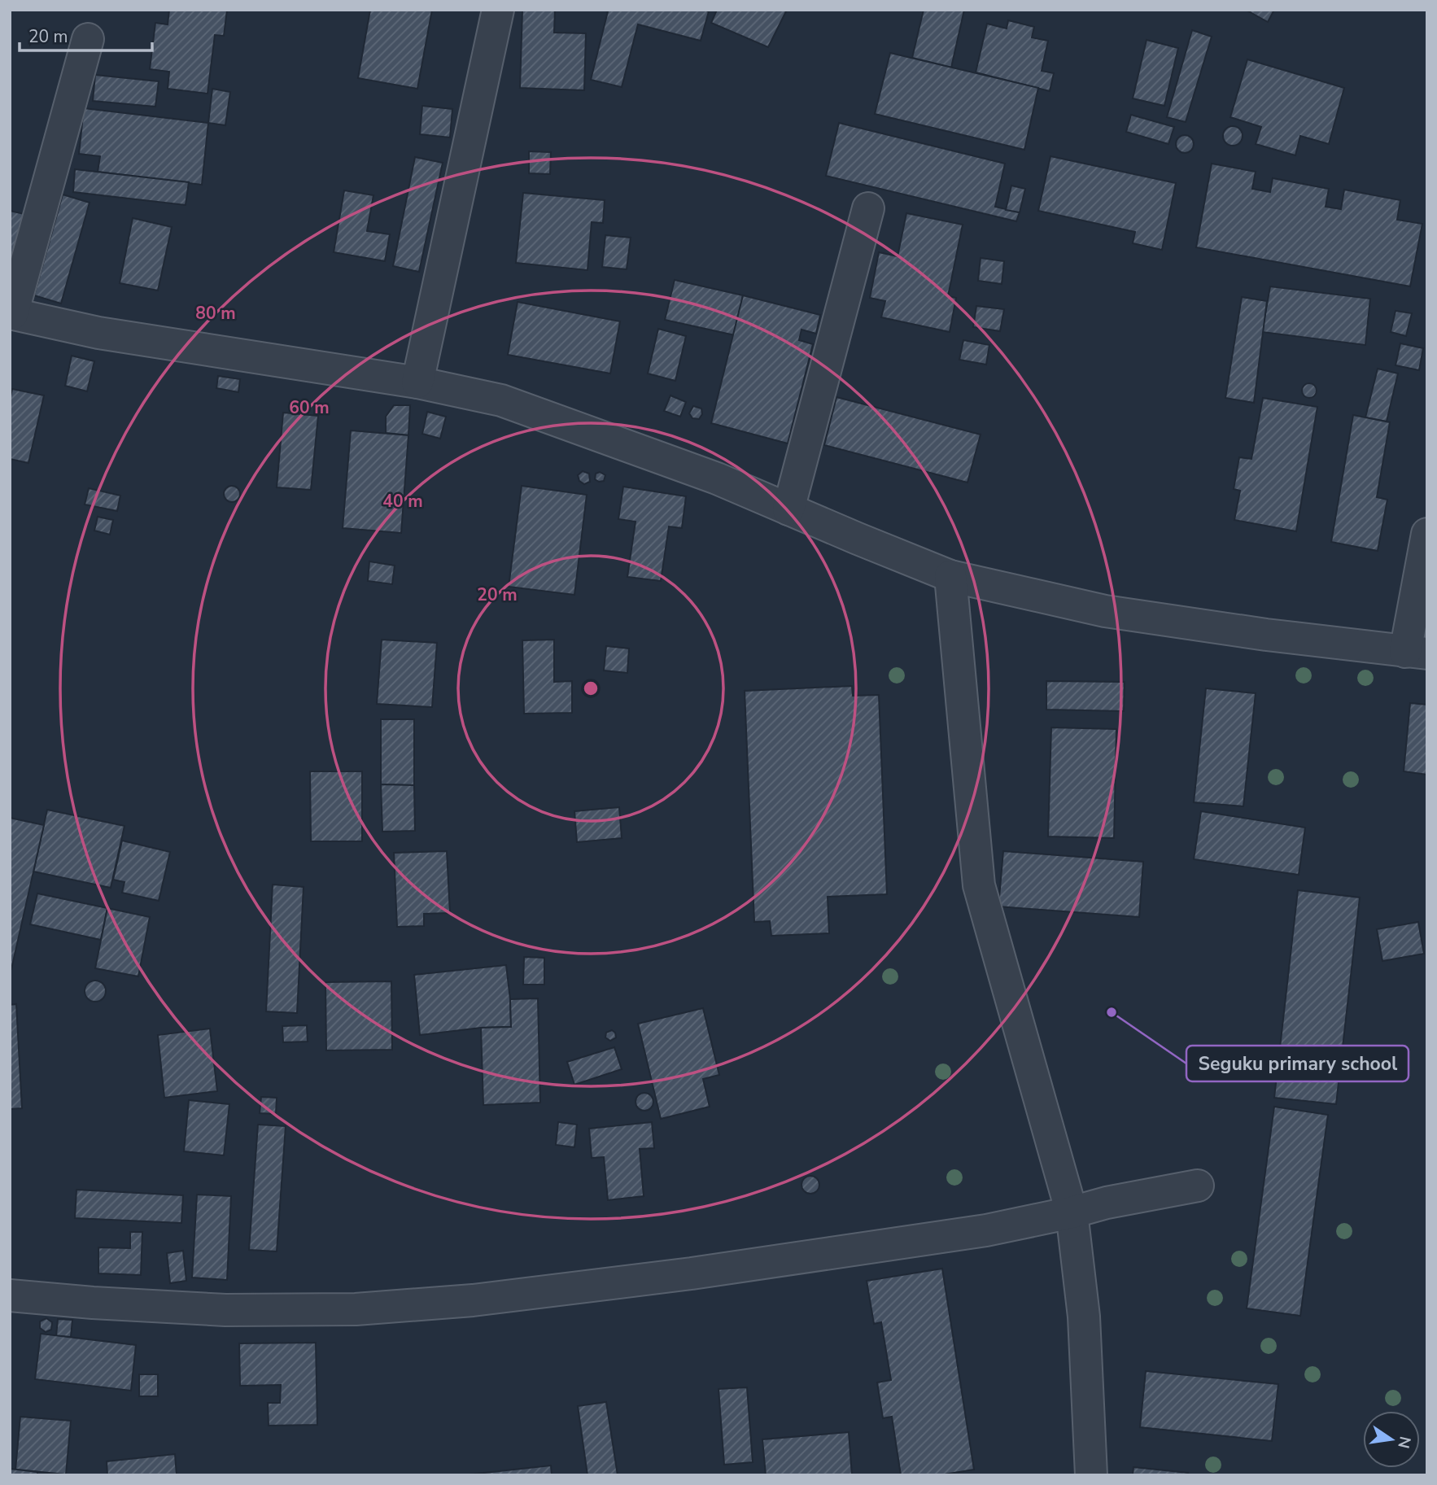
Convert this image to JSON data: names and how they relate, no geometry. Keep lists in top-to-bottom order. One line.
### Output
{"places":["Seguku primary school"],"scale_bar":"20 m","north":"right","rings":["80 m","60 m","40 m","20 m"]}
